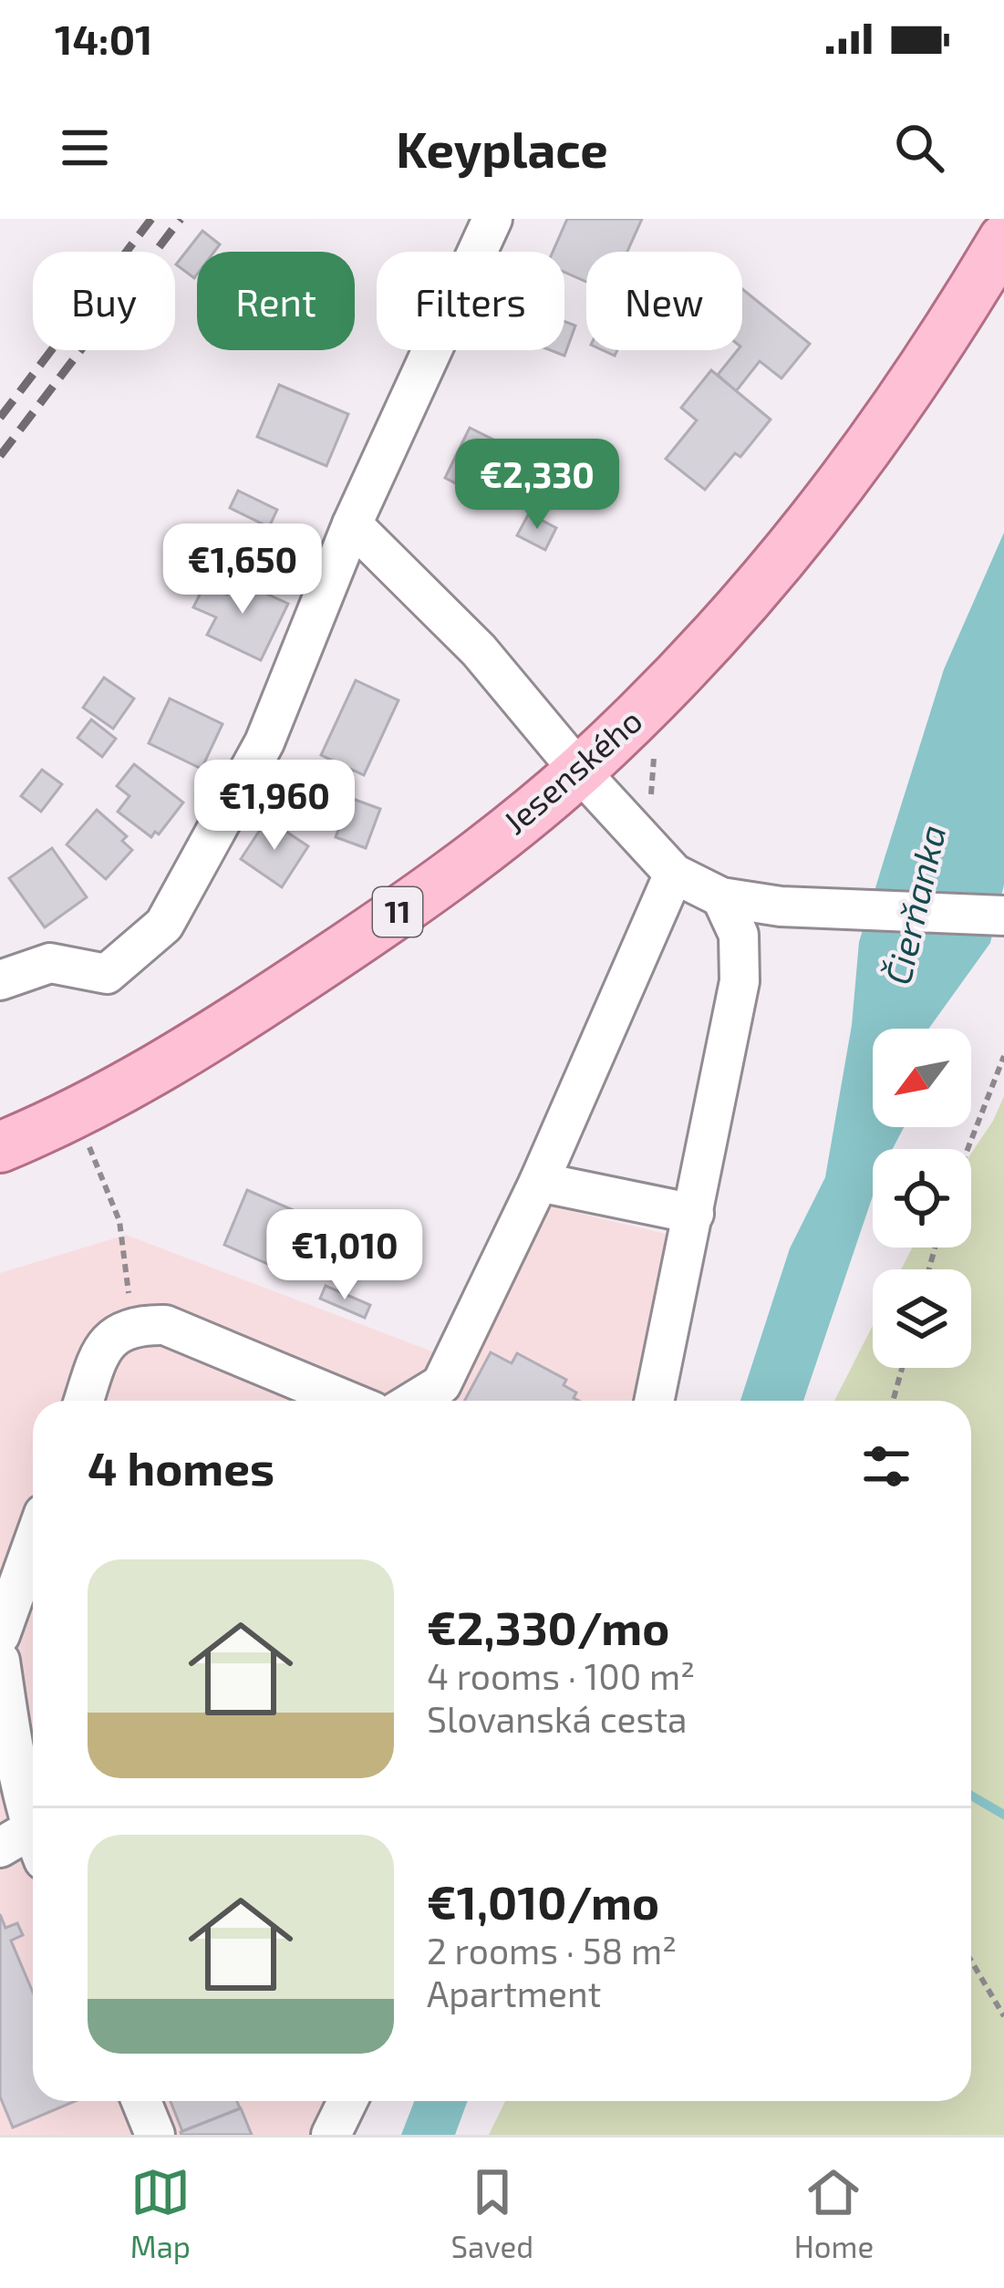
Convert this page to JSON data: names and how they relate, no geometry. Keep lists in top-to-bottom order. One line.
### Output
{"streets":{"main road":["Jesenského","11"]},"water":["Čierňanka"],"north":"bottom left","page":{"status":"14:01","header":"Keyplace","chip":["Buy","Rent","Filters","New"],"price":["€2,330","€1,650","€1,960","€1,010"],"heading":"4 homes","list":[{"name":"€2,330/mo","note":"4 rooms · 100 m² · Slovanská cesta"},{"name":"€1,010/mo","note":"2 rooms · 58 m² · Apartment"}],"tabs":["Map","Saved","Home"]}}
